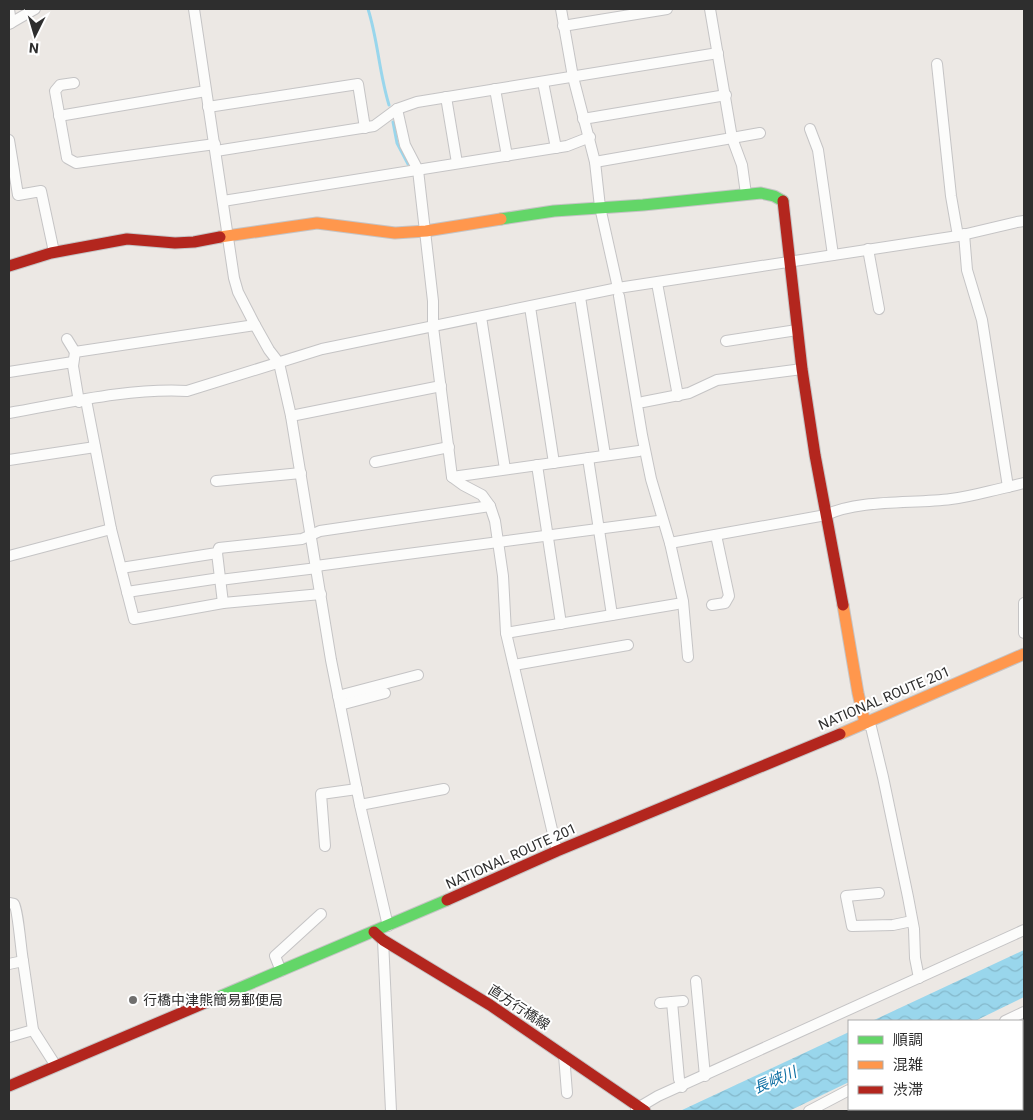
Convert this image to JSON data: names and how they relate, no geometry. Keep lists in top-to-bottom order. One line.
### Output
{"streets":{"main road":["NATIONAL ROUTE 201","直方行橋線"]},"crossings":[["NATIONAL ROUTE 201","直方行橋線"]],"water":["長峡川"],"places":["行橋中津熊簡易郵便局"],"legend":["順調","混雑","渋滞"],"north":"bottom"}
